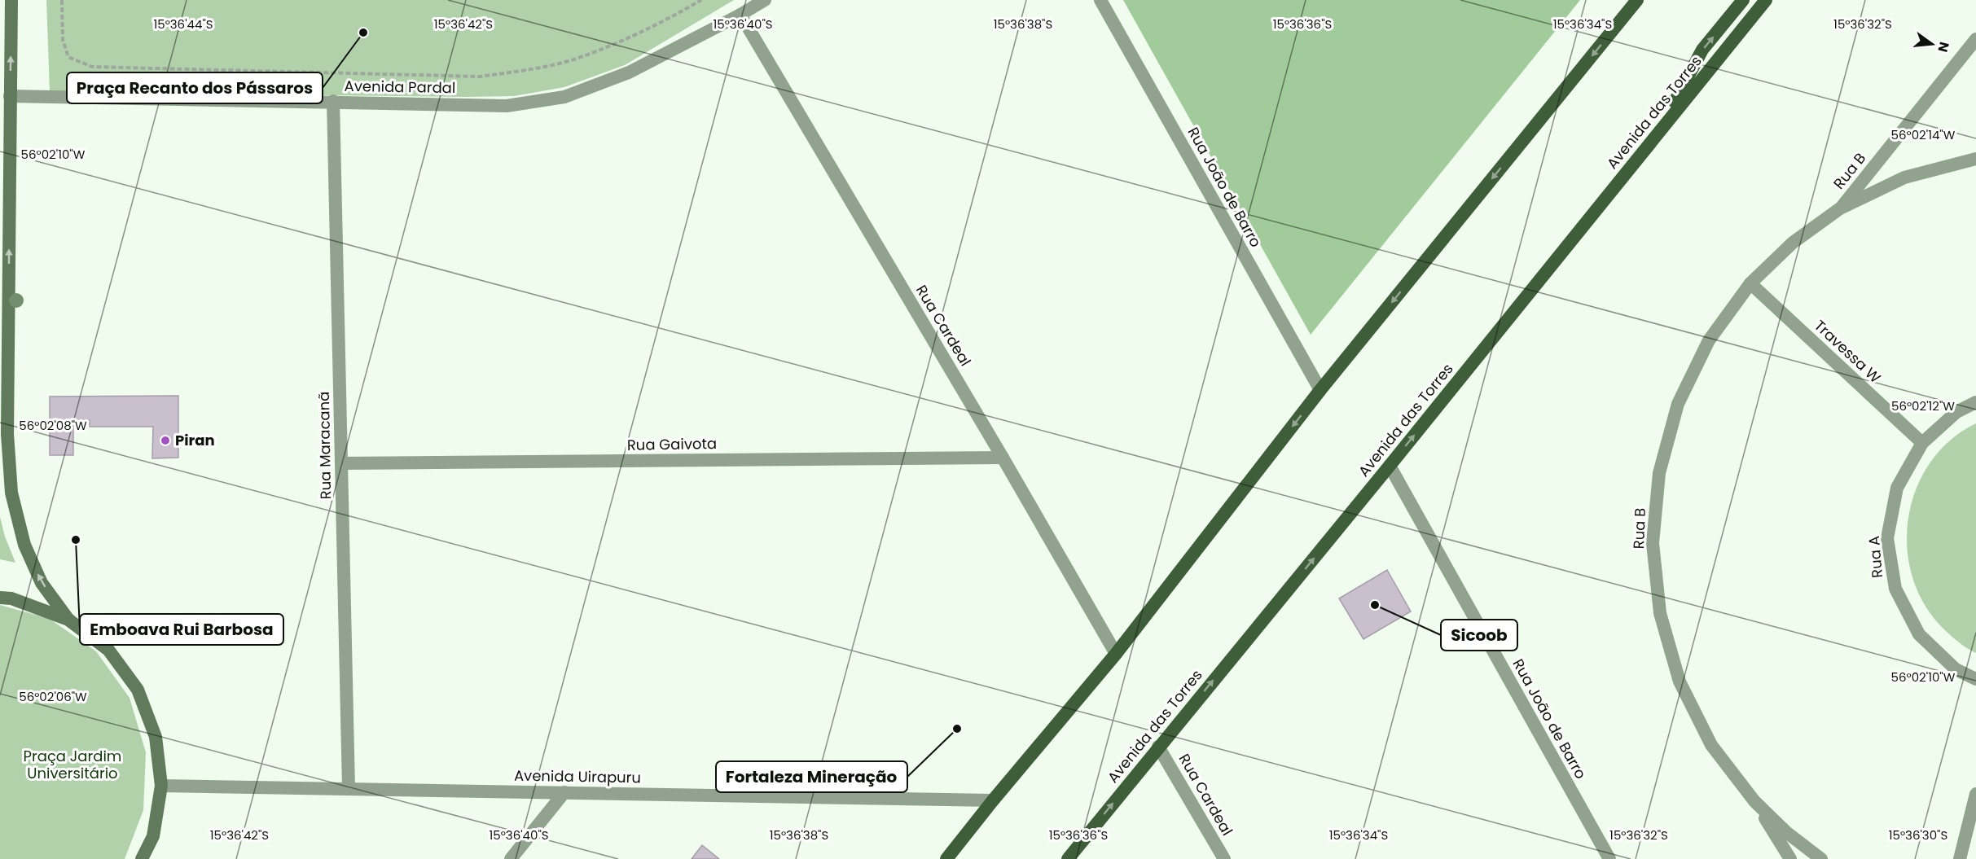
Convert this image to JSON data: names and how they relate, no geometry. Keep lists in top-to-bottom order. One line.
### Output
{"streets":{"main road":["Avenida das Torres"],"street":["Avenida Pardal","Rua B","Rua João de Barro","Rua Cardeal","Travessa W","Rua Gaivota","Rua Maracanã","Rua A","Avenida Uirapuru"]},"crossings":[["Avenida Pardal","Rua Cardeal"],["Avenida Pardal","Rua Maracanã"],["Avenida das Torres","Rua João de Barro"],["Avenida das Torres","Rua Cardeal"],["Rua B","Travessa W"],["Rua Cardeal","Rua Gaivota"],["Travessa W","Rua A"],["Rua Gaivota","Rua Maracanã"],["Rua Maracanã","Avenida Uirapuru"]],"parks":["Praça Jardim Universitário"],"places":["Praça Recanto dos Pássaros","Piran","Emboava Rui Barbosa","Sicoob","Fortaleza Mineração"],"north":"right","coordinates":["15°36'44\"S","15°36'42\"S","15°36'40\"S","15°36'38\"S","15°36'36\"S","15°36'34\"S","15°36'32\"S","56°02'14\"W","56°02'10\"W","56°02'12\"W","56°02'08\"W","56°02'06\"W","15°36'30\"S"]}
